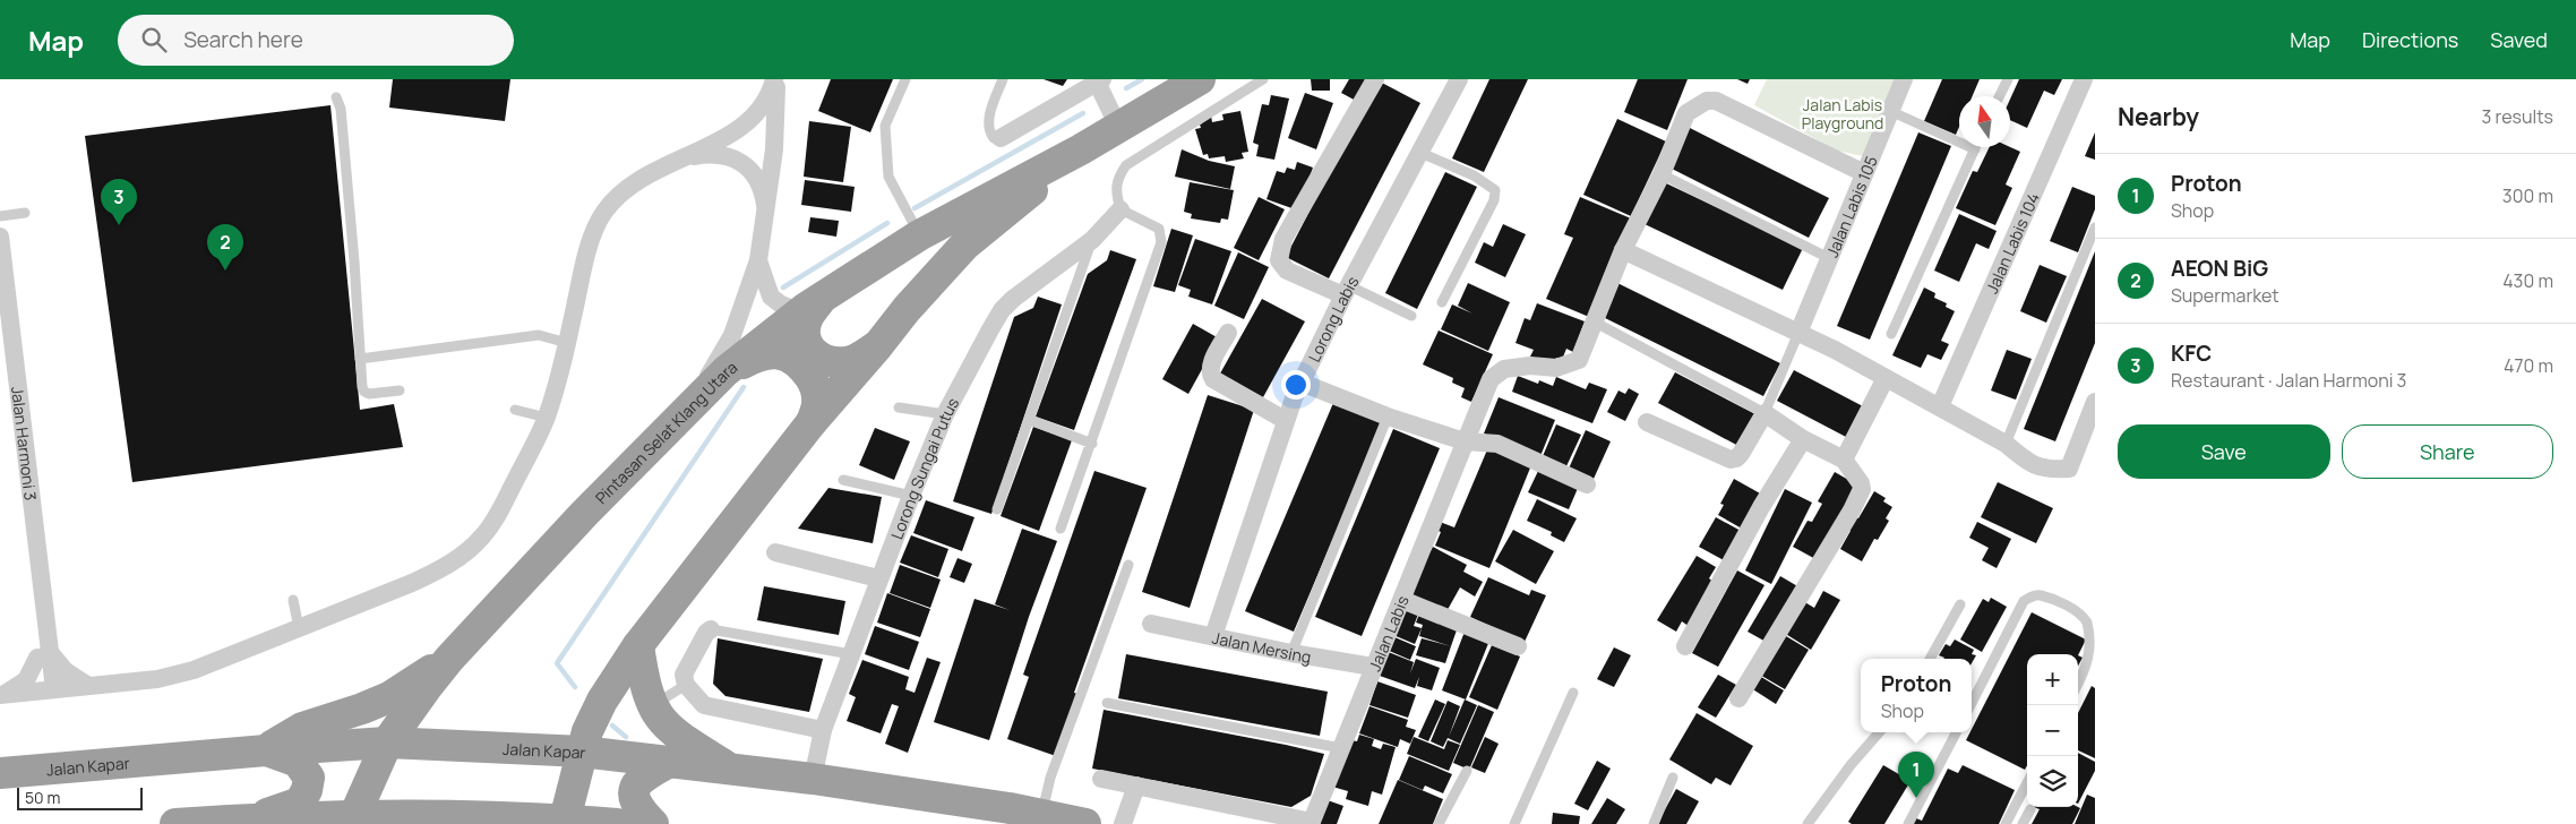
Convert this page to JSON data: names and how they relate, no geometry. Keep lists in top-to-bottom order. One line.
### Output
{"streets":{"highway":["Pintasan Selat Klang Utara","Jalan Kapar"],"street":["Jalan Labis 105","Jalan Labis 104","Lorong Labis","Jalan Harmoni 3","Lorong Sungai Putus","Jalan Labis","Jalan Mersing"]},"crossings":[["Jalan Labis 105","Jalan Labis"],["Lorong Labis","Jalan Mersing"],["Pintasan Selat Klang Utara","Jalan Kapar"],["Lorong Sungai Putus","Jalan Kapar"],["Jalan Labis","Jalan Mersing"]],"parks":["Jalan Labis Playground"],"scale_bar":"50 m","north":"top","page":{"header":"Map","search":"Search here","nav":["Map","Directions","Saved"],"heading":["Nearby","3 results"],"list":[{"mark":"1","name":"Proton","note":"Shop","value":"300 m"},{"mark":"2","name":"AEON BiG","note":"Supermarket","value":"430 m"},{"mark":"3","name":"KFC","note":"Restaurant · Jalan Harmoni 3","value":"470 m"}],"pins":["3","2","1"],"buttons":["Save","Share"],"map_buttons":["+","−"],"popup":["Proton","Shop"],"scale":"50 m"}}
